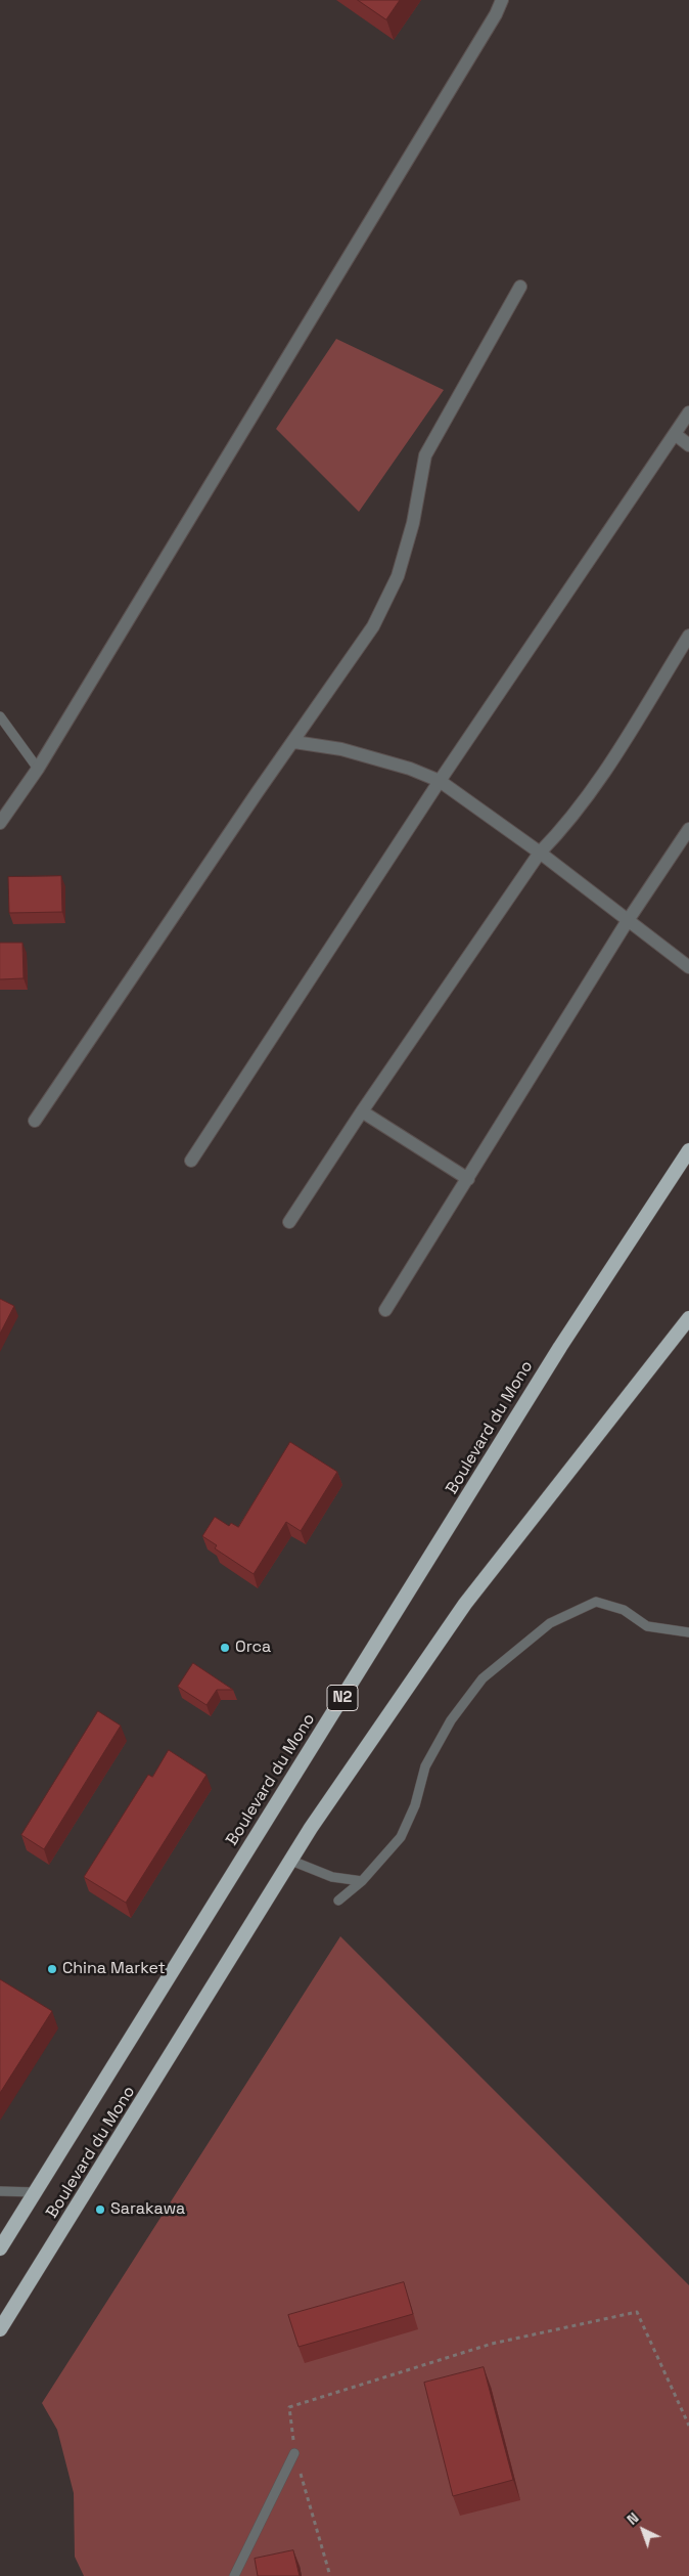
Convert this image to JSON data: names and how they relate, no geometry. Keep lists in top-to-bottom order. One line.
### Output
{"streets":{"highway":["Boulevard du Mono","N2"]},"places":["Orca","China Market","Sarakawa"],"north":"top left"}
